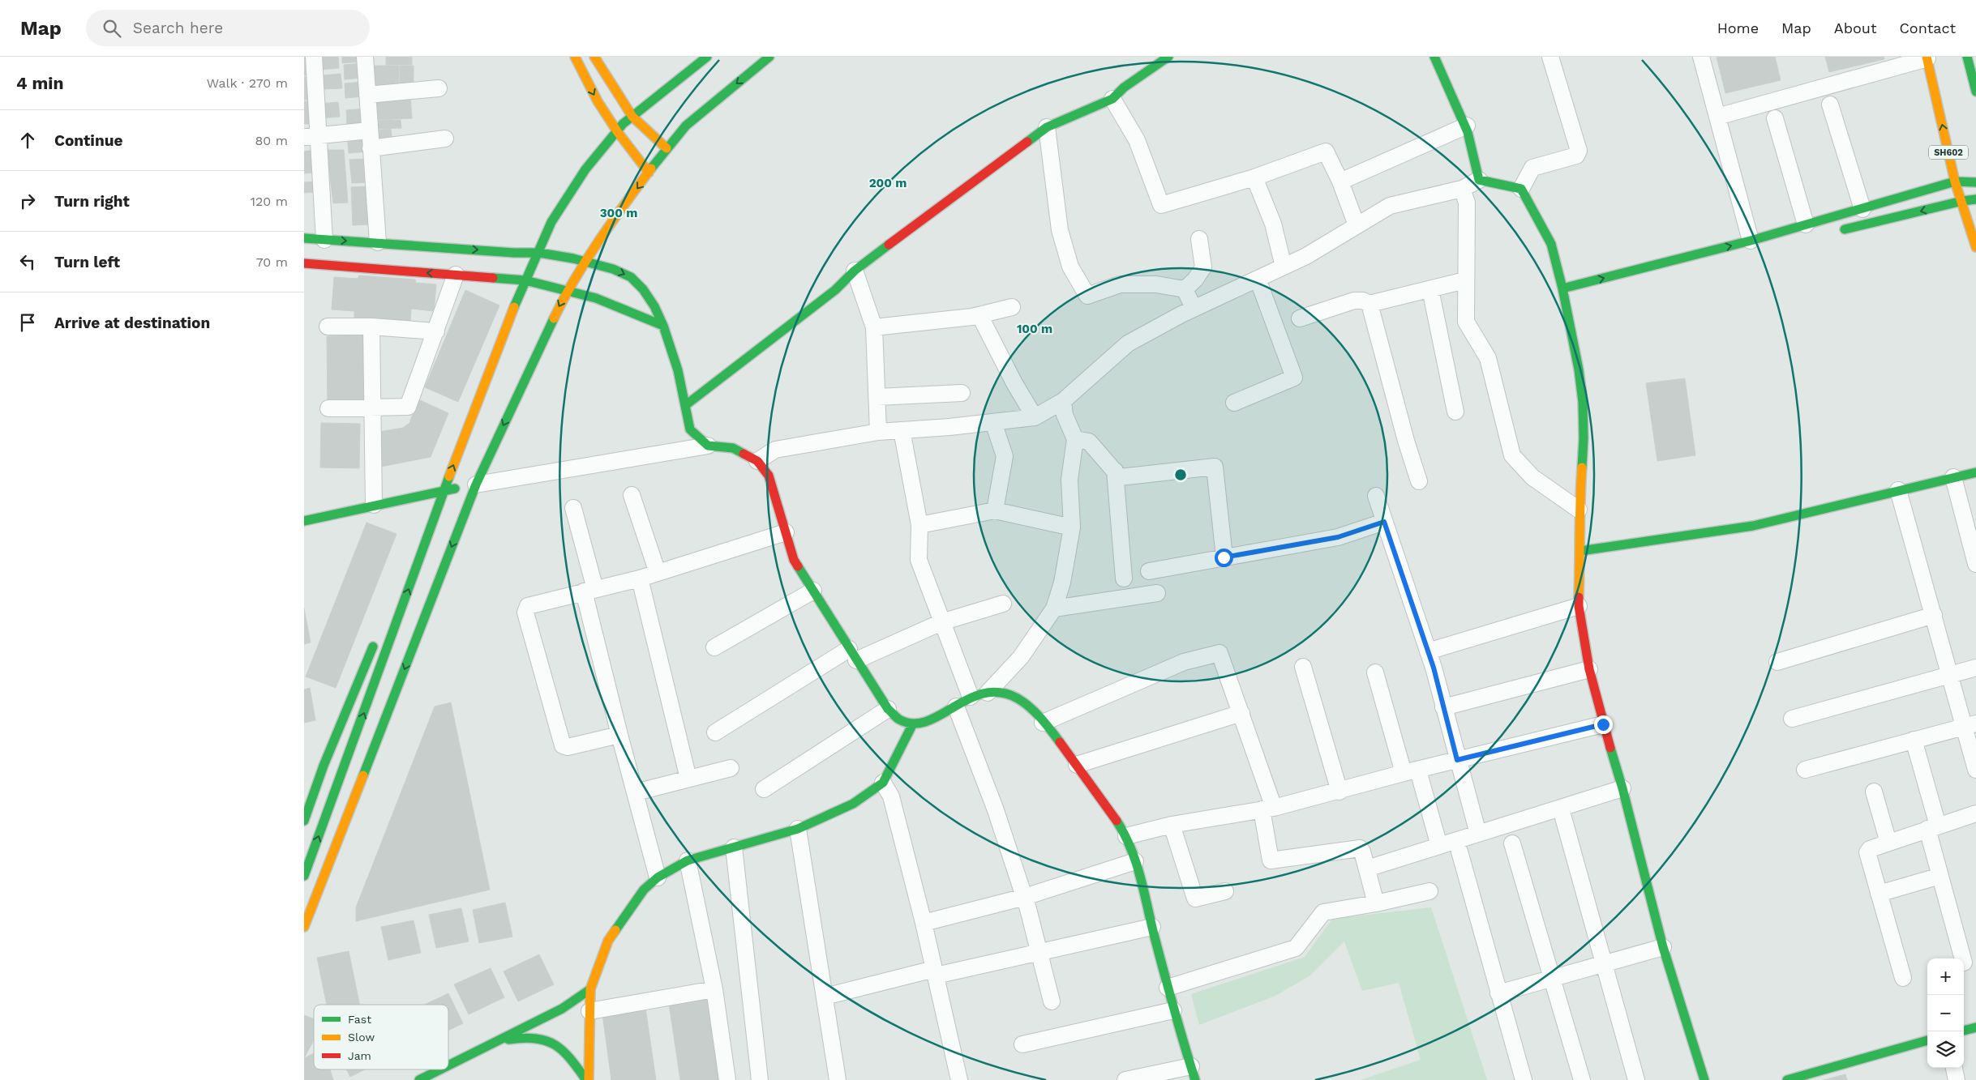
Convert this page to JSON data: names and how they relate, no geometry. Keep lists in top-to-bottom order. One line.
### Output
{"streets":{"street":["SH602"]},"legend":["Fast","Slow","Jam"],"page":{"header":"Map","search":"Search here","nav":["Home","Map","About","Contact"],"heading":["4 min","Walk · 270 m"],"list":[["Continue","80 m"],["Turn right","120 m"],["Turn left","70 m"],"Arrive at destination"],"map_buttons":["+","−"]},"rings":["200 m","300 m","100 m"]}
